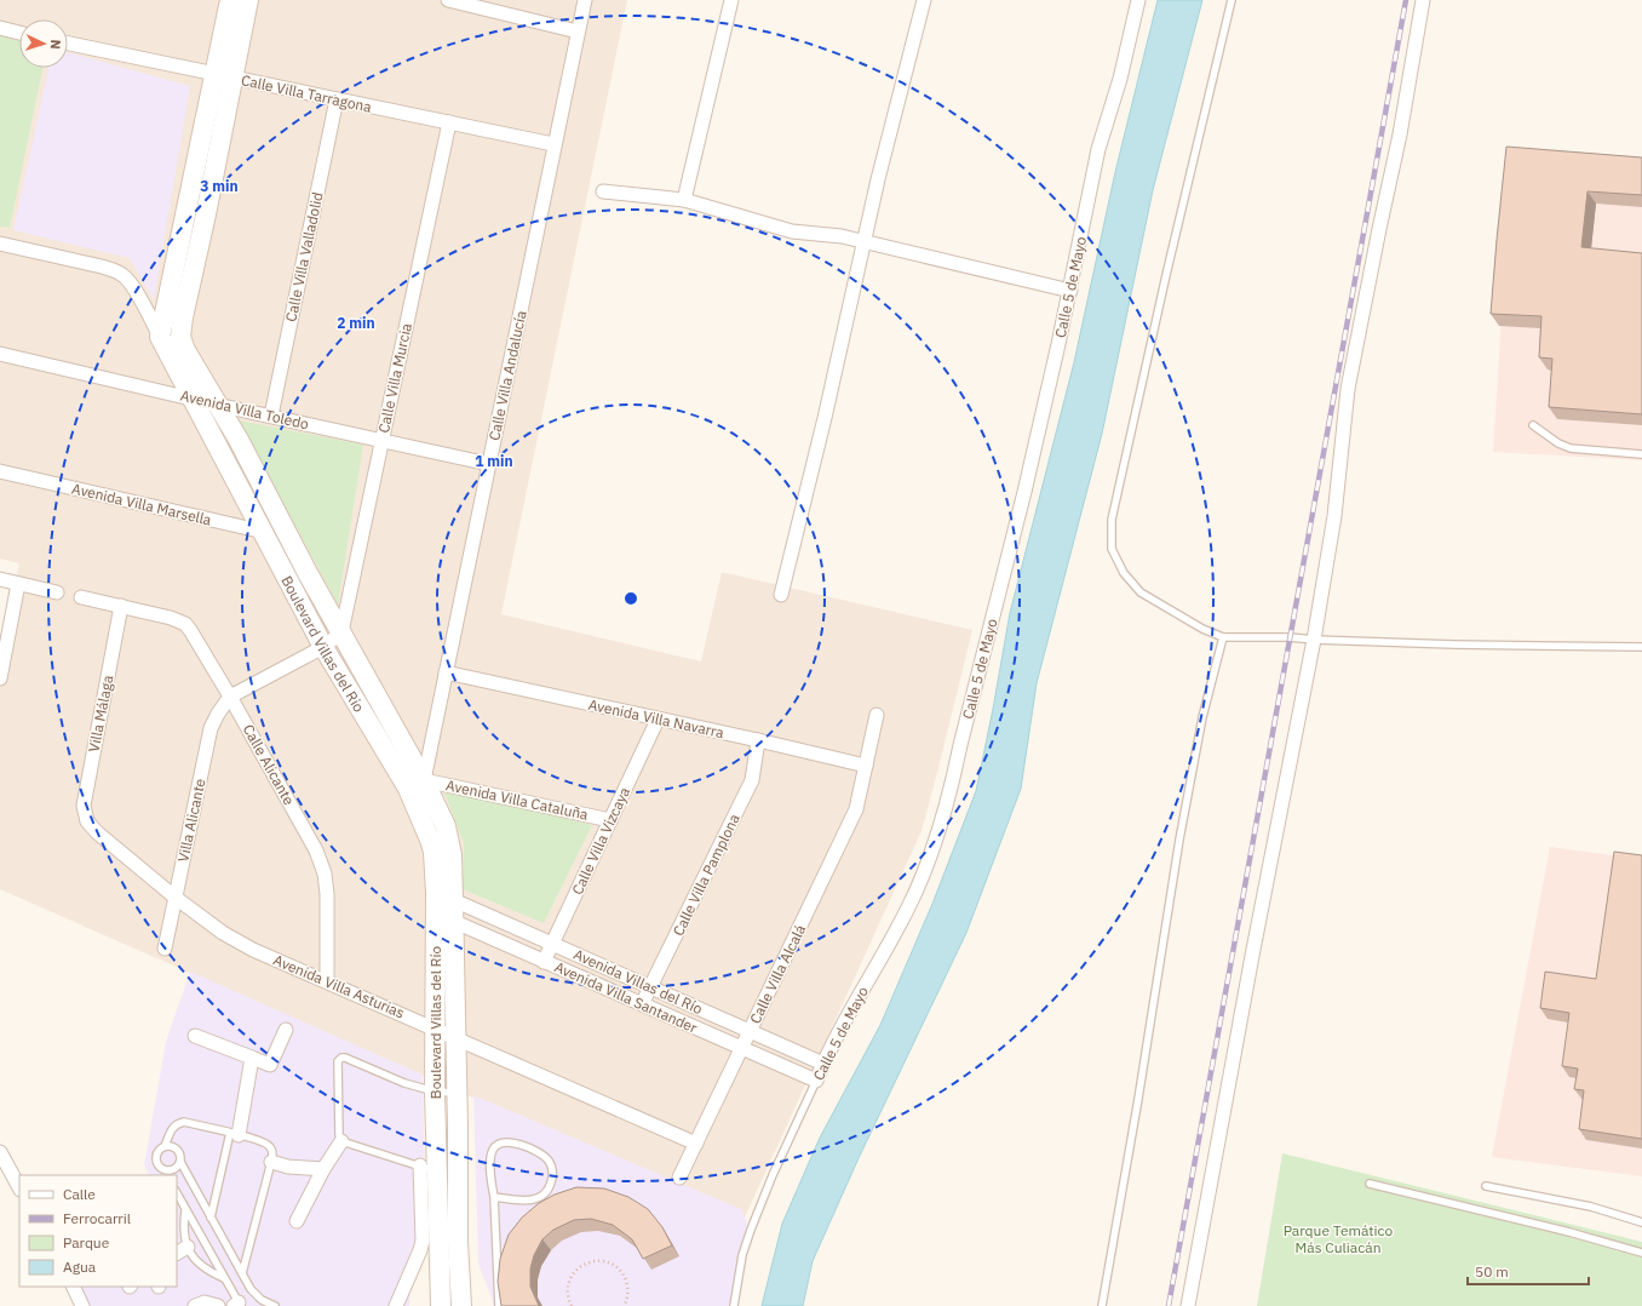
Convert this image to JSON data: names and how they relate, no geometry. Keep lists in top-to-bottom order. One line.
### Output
{"streets":{"street":["Calle Villa Tarragona","Calle Villa Valladolid","Calle 5 de Mayo","Calle Villa Andalucía","Calle Villa Murcia","Avenida Villa Toledo","Avenida Villa Marsella","Boulevard Villas del Río","Villa Málaga","Avenida Villa Navarra","Calle Alicante","Avenida Villa Cataluña","Villa Alicante","Calle Villa Vizcaya","Calle Villa Pamplona","Calle Villa Alcalá","Avenida Villas del Río","Avenida Villa Asturias","Avenida Villa Santander"]},"crossings":[["Calle Villa Tarragona","Calle Villa Valladolid"],["Calle Villa Tarragona","Calle Villa Andalucía"],["Calle Villa Tarragona","Calle Villa Murcia"],["Calle Villa Tarragona","Boulevard Villas del Río"],["Calle Villa Valladolid","Avenida Villa Toledo"],["Calle 5 de Mayo","Avenida Villas del Río"],["Calle 5 de Mayo","Avenida Villa Santander"],["Calle Villa Andalucía","Avenida Villa Toledo"],["Calle Villa Andalucía","Boulevard Villas del Río"],["Calle Villa Andalucía","Avenida Villa Navarra"],["Calle Villa Andalucía","Avenida Villa Cataluña"],["Calle Villa Murcia","Avenida Villa Toledo"],["Calle Villa Murcia","Boulevard Villas del Río"],["Avenida Villa Toledo","Boulevard Villas del Río"],["Avenida Villa Marsella","Boulevard Villas del Río"],["Boulevard Villas del Río","Avenida Villa Cataluña"],["Boulevard Villas del Río","Avenida Villas del Río"],["Boulevard Villas del Río","Avenida Villa Asturias"],["Boulevard Villas del Río","Avenida Villa Santander"],["Villa Málaga","Calle Alicante"],["Villa Málaga","Avenida Villa Asturias"],["Avenida Villa Navarra","Calle Villa Vizcaya"],["Avenida Villa Navarra","Calle Villa Pamplona"],["Avenida Villa Navarra","Calle Villa Alcalá"],["Calle Alicante","Villa Alicante"],["Calle Alicante","Avenida Villa Asturias"],["Avenida Villa Cataluña","Calle Villa Vizcaya"],["Villa Alicante","Avenida Villa Asturias"],["Calle Villa Vizcaya","Avenida Villas del Río"],["Calle Villa Vizcaya","Avenida Villa Santander"],["Calle Villa Pamplona","Avenida Villas del Río"],["Calle Villa Pamplona","Avenida Villa Santander"],["Calle Villa Alcalá","Avenida Villas del Río"],["Calle Villa Alcalá","Avenida Villa Asturias"],["Calle Villa Alcalá","Avenida Villa Santander"]],"parks":["Parque Temático Más Culiacán"],"legend":["Calle","Ferrocarril","Parque","Agua"],"scale_bar":"50 m","north":"right","rings":["3 min","2 min","1 min"]}
